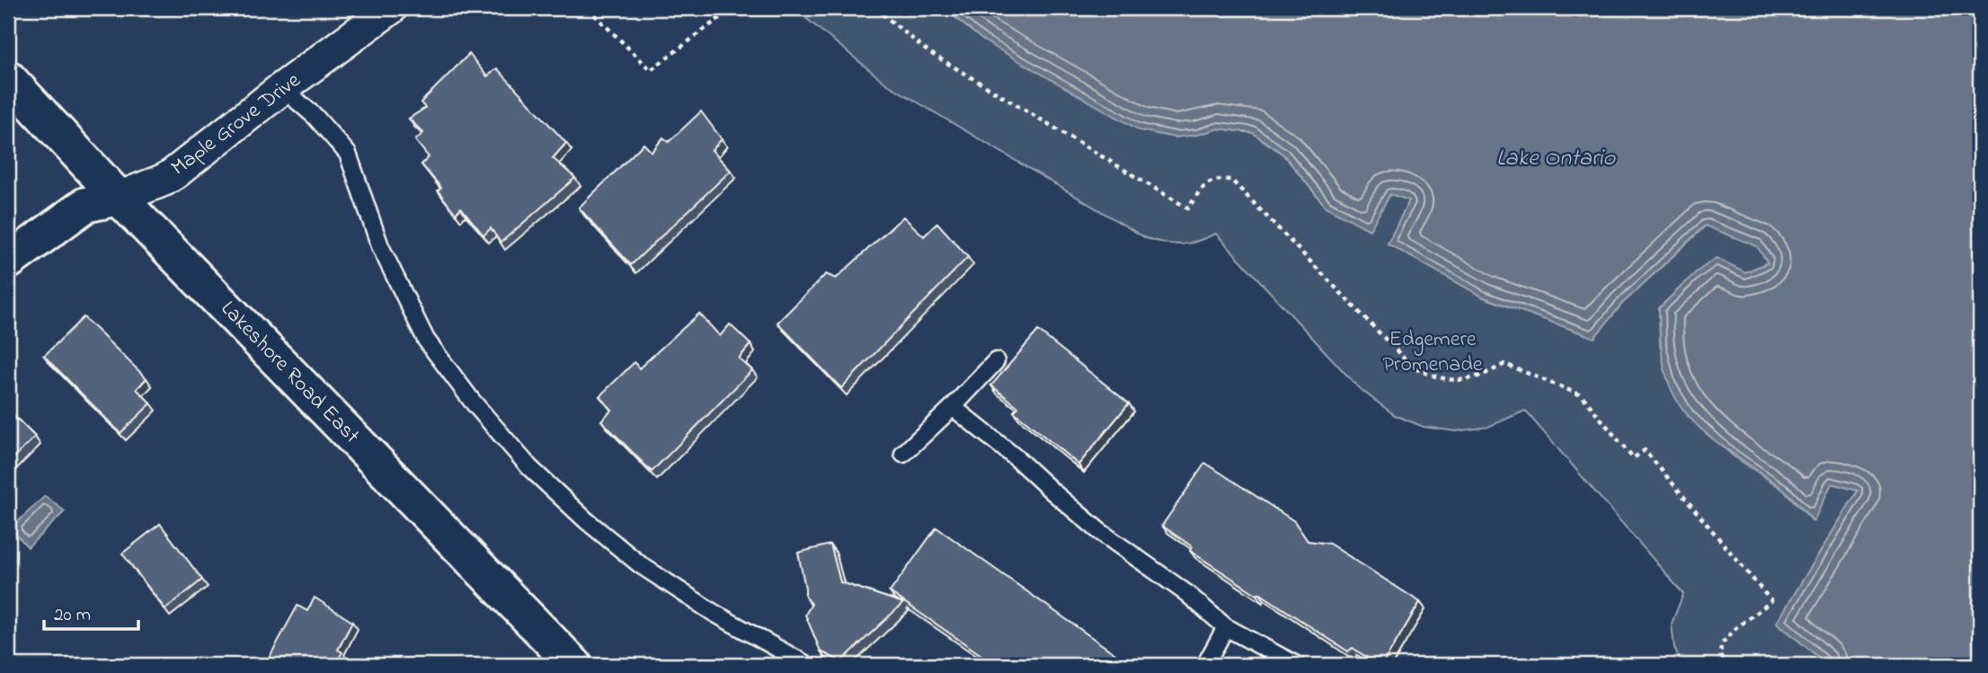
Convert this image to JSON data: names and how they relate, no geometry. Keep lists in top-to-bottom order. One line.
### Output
{"streets":{"main road":["Maple Grove Drive","Lakeshore Road East"]},"crossings":[["Maple Grove Drive","Lakeshore Road East"]],"water":["Lake Ontario"],"parks":["Edgemere Promenade"],"scale_bar":"20 m"}
